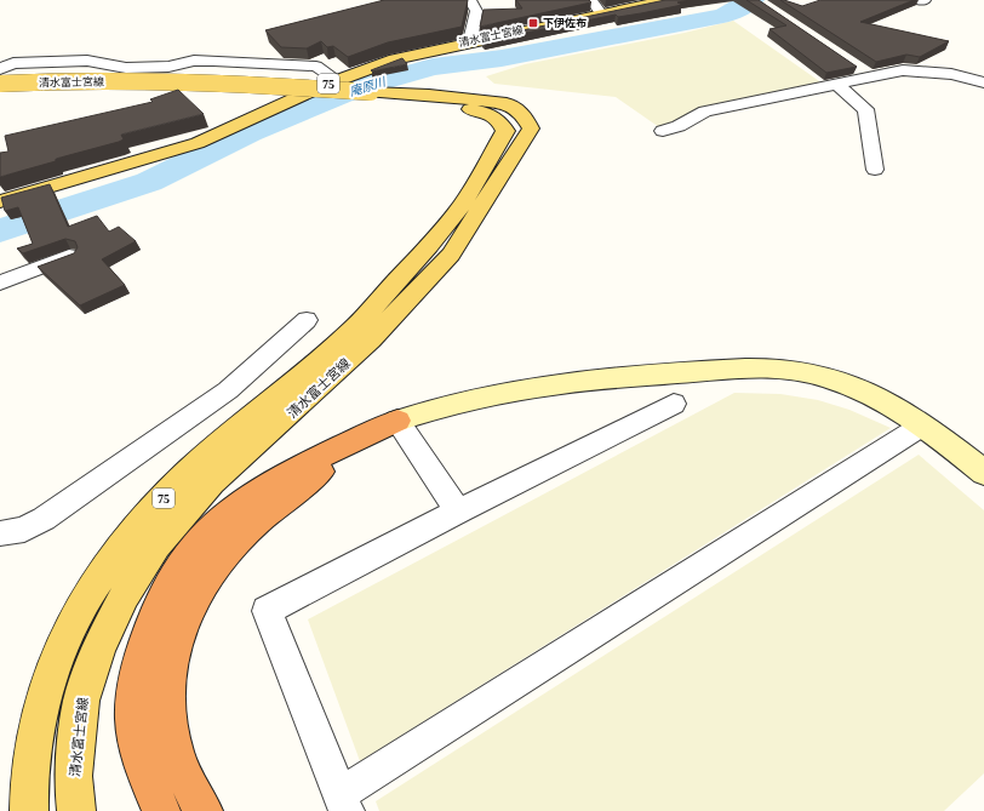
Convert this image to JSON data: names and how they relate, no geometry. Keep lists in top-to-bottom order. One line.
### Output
{"streets":{"main road":["清水富士宮線","75"]},"water":["庵原川"],"places":{"transit":["下伊佐布"]}}
